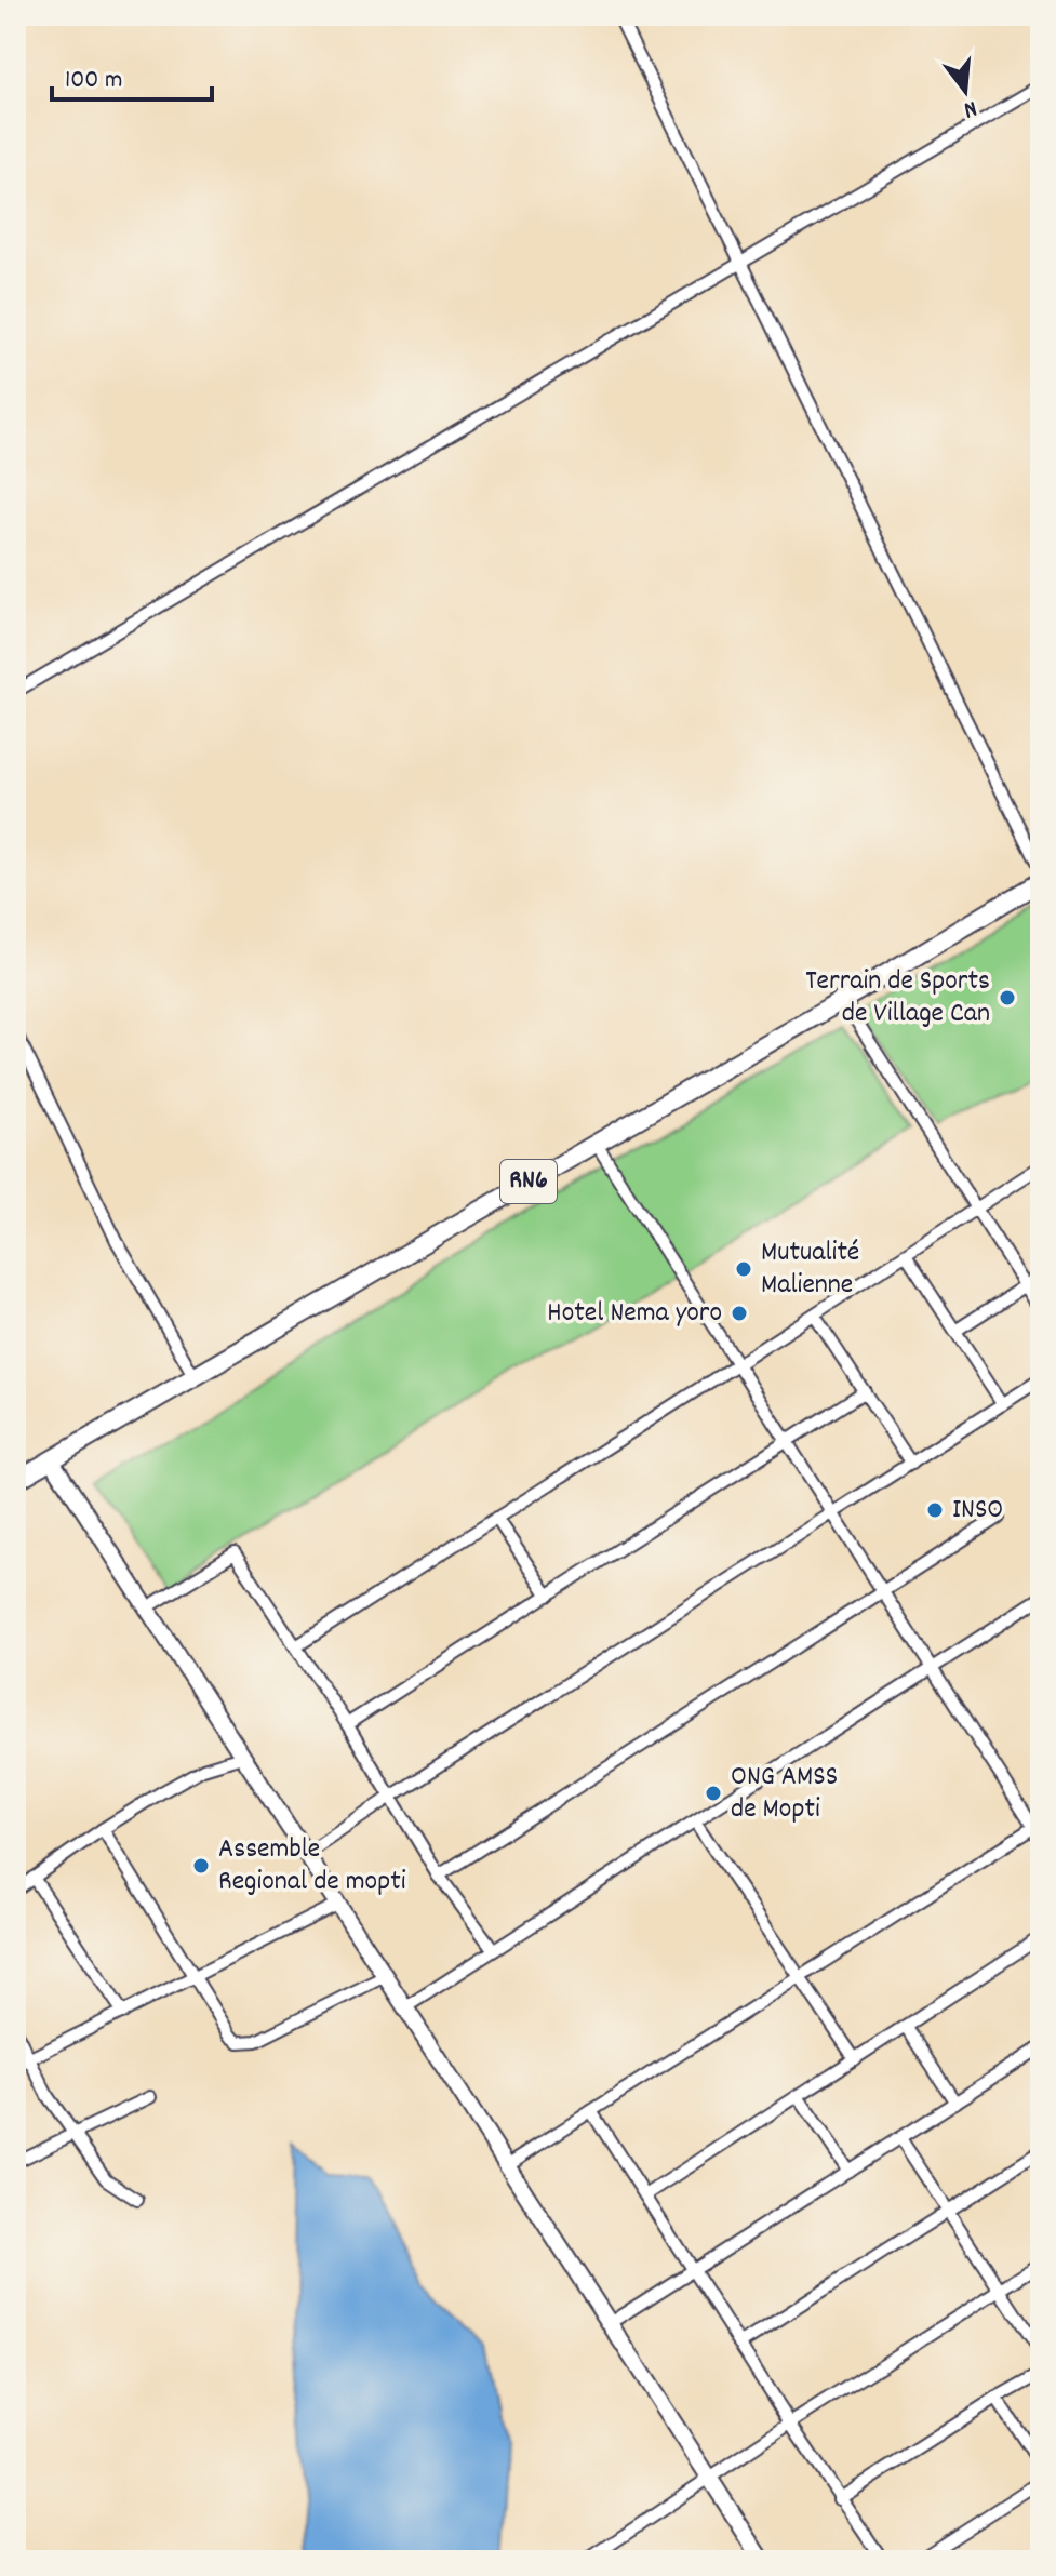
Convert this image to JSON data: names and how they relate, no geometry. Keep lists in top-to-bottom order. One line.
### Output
{"streets":{"main road":["RN6"]},"places":["Terrain de Sports de Village Can","Mutualité Malienne","Hotel Nema yoro","INSO","ONG AMSS de Mopti","Assemble Regional de mopti"],"scale_bar":"100 m","north":"bottom"}
